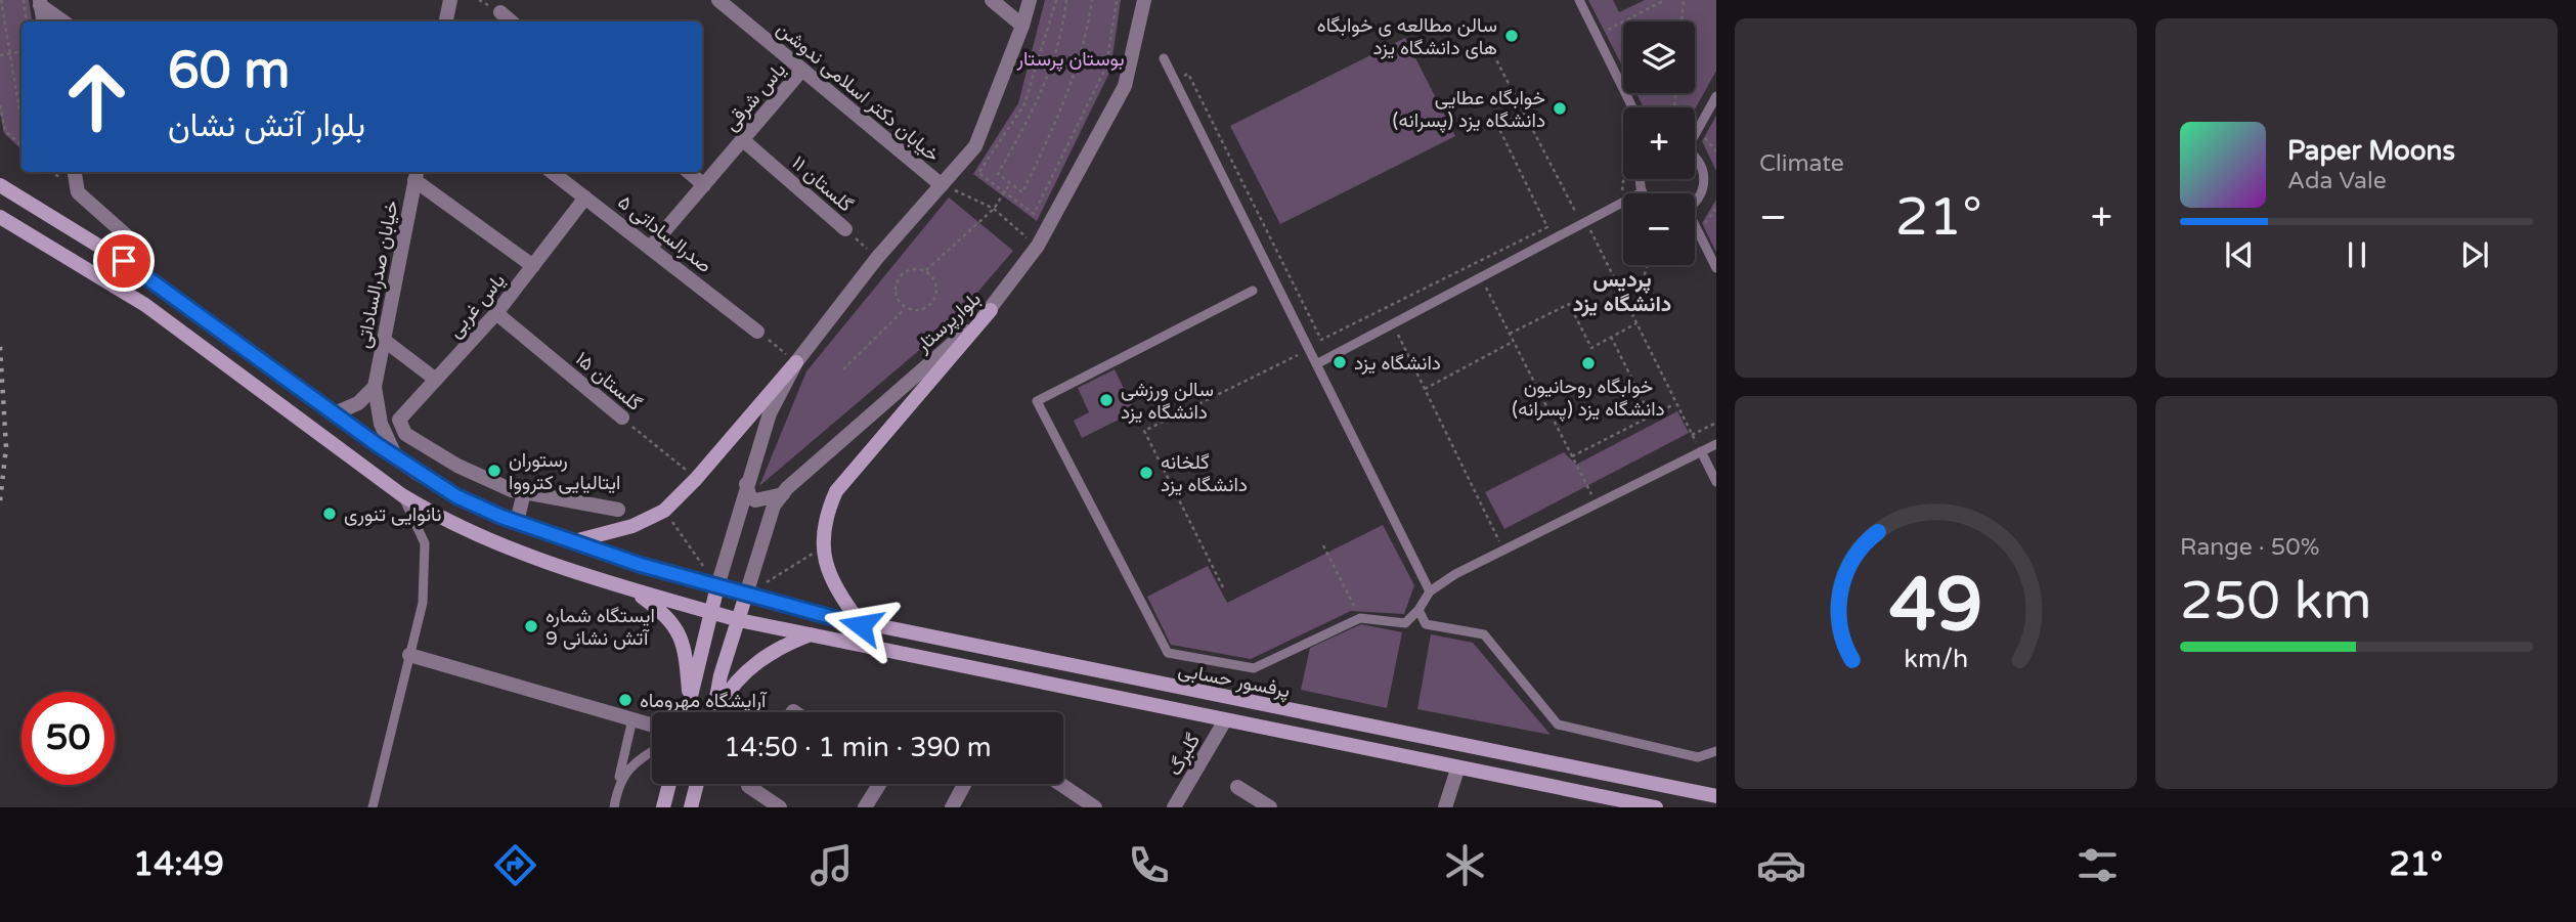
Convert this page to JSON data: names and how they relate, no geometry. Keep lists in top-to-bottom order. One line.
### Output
{"streets":{"main road":["پرفسور حسابی"],"street":["خيابان دکتر اسلامی ندوشن","یاس شرقی","گلستان ۱۱","صدرالساداتی ۵","خیابان صدرالساداتی","یاس غربی","بلوارپرستار","گلستان ۱۵","گلبرگ"]},"crossings":[["خيابان دکتر اسلامی ندوشن","یاس شرقی"],["یاس شرقی","گلستان ۱۱"],["یاس شرقی","صدرالساداتی ۵"],["صدرالساداتی ۵","یاس غربی"],["یاس غربی","گلستان ۱۵"],["بلوارپرستار","پرفسور حسابی"]],"districts":["پردیس دانشگاه یزد"],"parks":["بوستان پرستار"],"places":["سالن مطالعه ی خوابگاه های دانشگاه یزد","خوابگاه عطایی (پسرانه) دانشگاه یزد","دانشگاه یزد","خوابگاه روحانیون (پسرانه) دانشگاه یزد","سالن ورزشی دانشگاه یزد","رستوران ایتالیایی کترووا","گلخانه دانشگاه یزد","نانوایی تنوری","ایستگاه شماره 9 آتش نشانی","آرایشگاه مهروماه"],"page":{"tile":["Climate",["Range · 50%","250 km"]],"map_buttons":["+","−"],"turn":["60 m","بلوار آتش نشان"],"song":["Paper Moons","Ada Vale"],"heat":["−","21°","+"],"limit":"50","trip":"14:50 · 1 min · 390 m","tabs":["14:49","21°"],"gauge":["49","km/h"]}}
